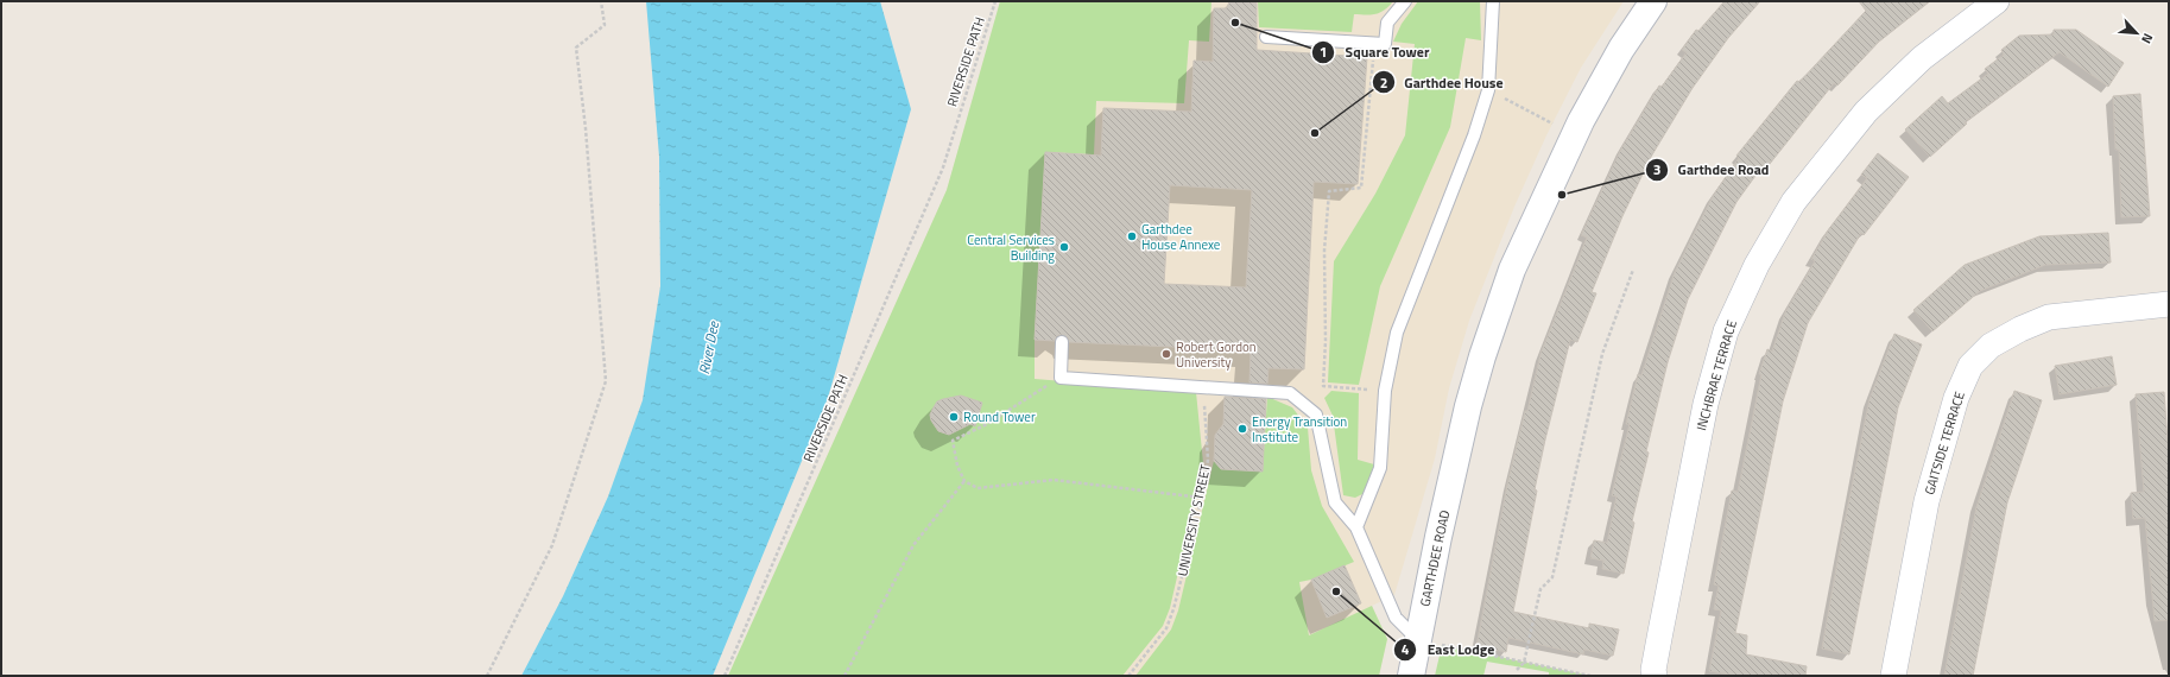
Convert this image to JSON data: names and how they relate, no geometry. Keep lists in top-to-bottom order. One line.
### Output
{"streets":{"street":["INCHBRAE TERRACE","GAITSIDE TERRACE","GARTHDEE ROAD"],"path":["RIVERSIDE PATH","UNIVERSITY STREET"]},"water":["River Dee"],"places":["Square Tower","Garthdee House","Garthdee Road","Garthdee House Annexe","Central Services Building","Robert Gordon University","Round Tower","Energy Transition Institute","East Lodge"],"north":"bottom right"}
